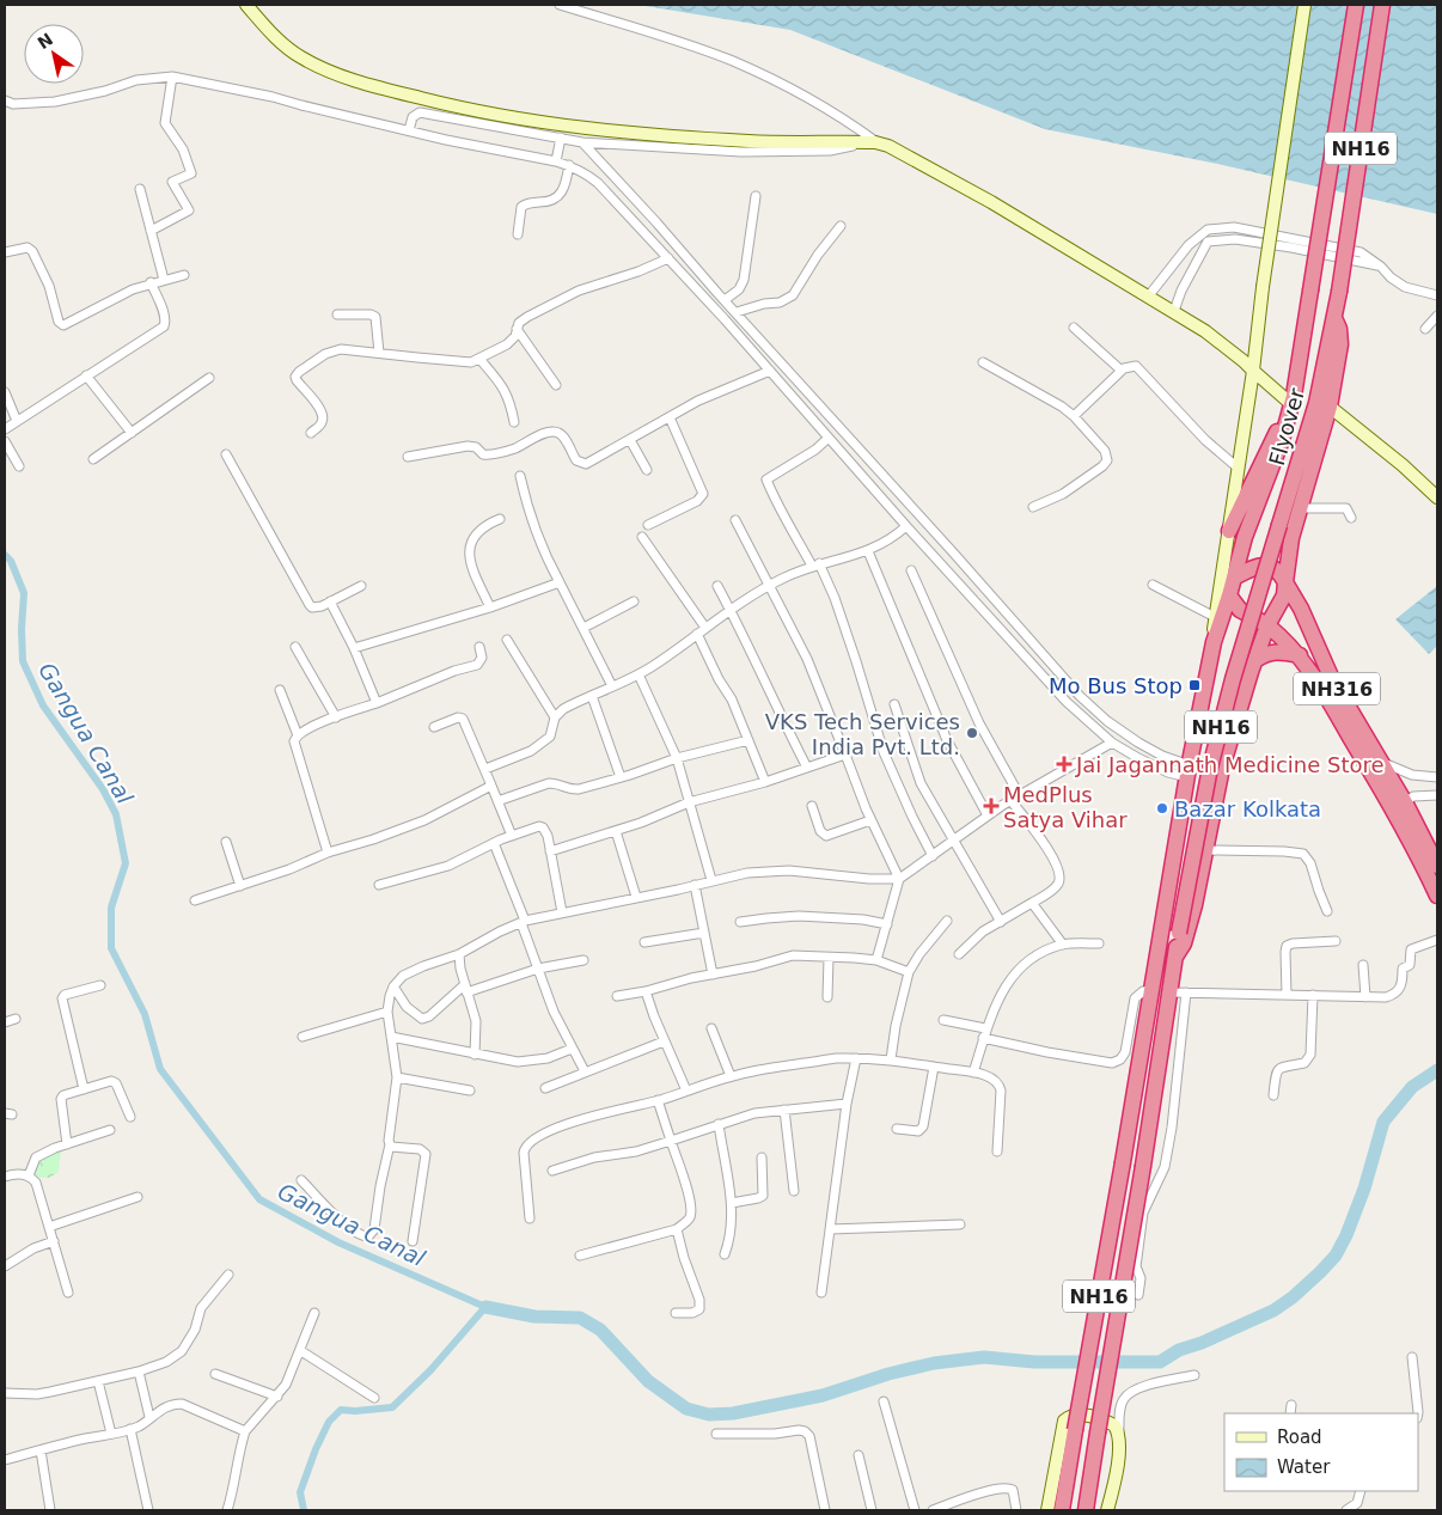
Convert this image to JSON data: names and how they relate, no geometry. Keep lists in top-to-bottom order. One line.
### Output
{"streets":{"highway":["NH16","Flyover","NH316"]},"crossings":[["NH16","Flyover"],["NH16","NH316"]],"water":["Gangua Canal"],"places":{"transit":["Mo Bus Stop"],"other":["VKS Tech Services India Pvt. Ltd.","Bazar Kolkata"],"health":["Jai Jagannath Medicine Store","MedPlus Satya Vihar"]},"legend":["Road","Water"],"north":"top left"}
